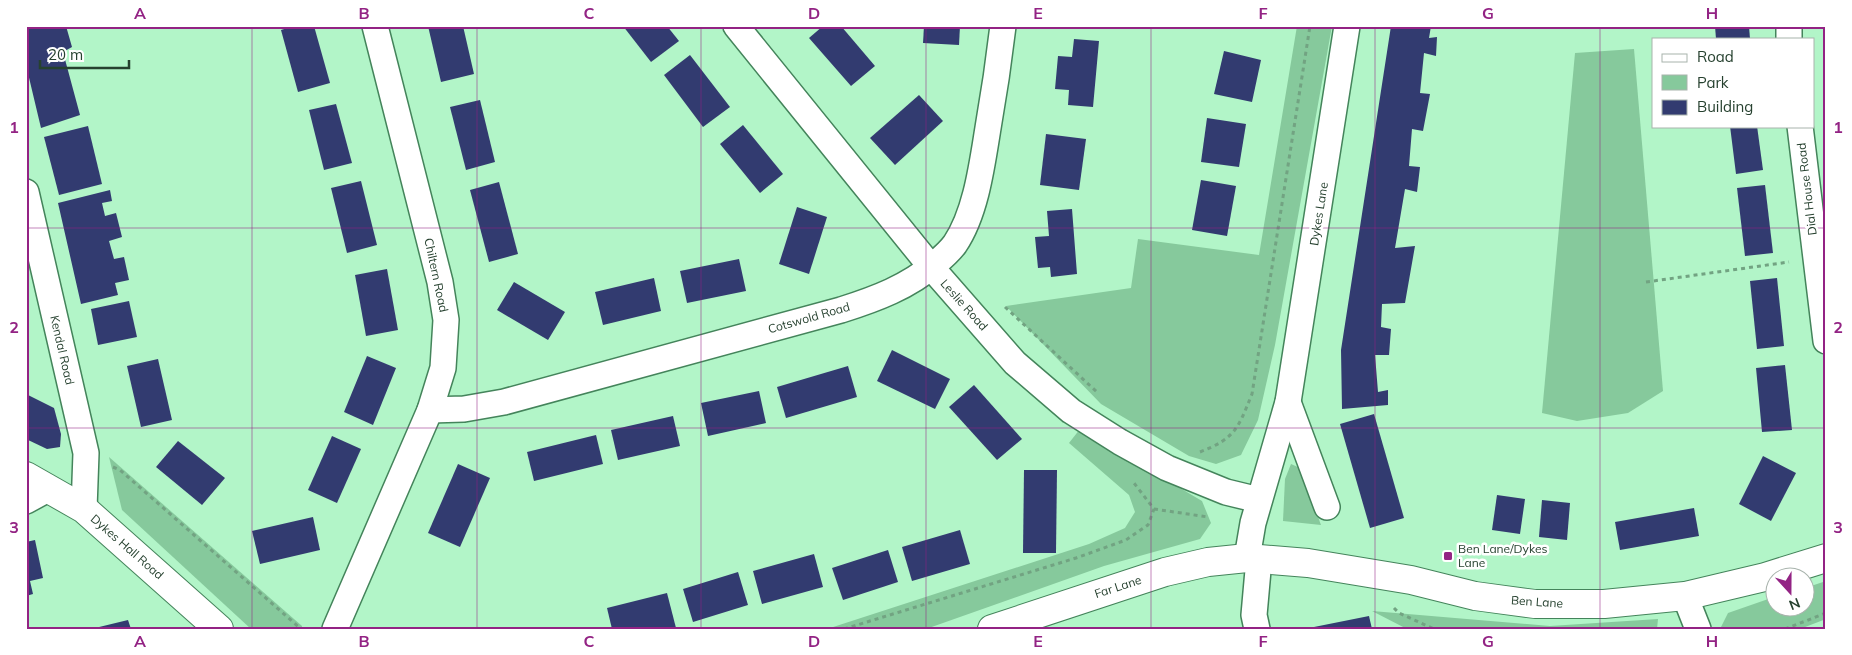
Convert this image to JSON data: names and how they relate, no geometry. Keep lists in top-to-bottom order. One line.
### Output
{"streets":{"street":["Dial House Road","Dykes Lane","Chiltern Road","Leslie Road","Cotswold Road","Kendal Road","Dykes Hall Road","Far Lane","Ben Lane"]},"crossings":[["Dykes Lane","Leslie Road"],["Dykes Lane","Far Lane"],["Dykes Lane","Ben Lane"],["Chiltern Road","Cotswold Road"],["Leslie Road","Cotswold Road"],["Kendal Road","Dykes Hall Road"],["Far Lane","Ben Lane"]],"places":{"transit":["Ben Lane/Dykes Lane"]},"legend":["Road","Park","Building"],"scale_bar":"20 m","north":"bottom","grid":{"columns":["A","B","C","D","E","F","G","H"],"rows":["1","2","3"]}}
